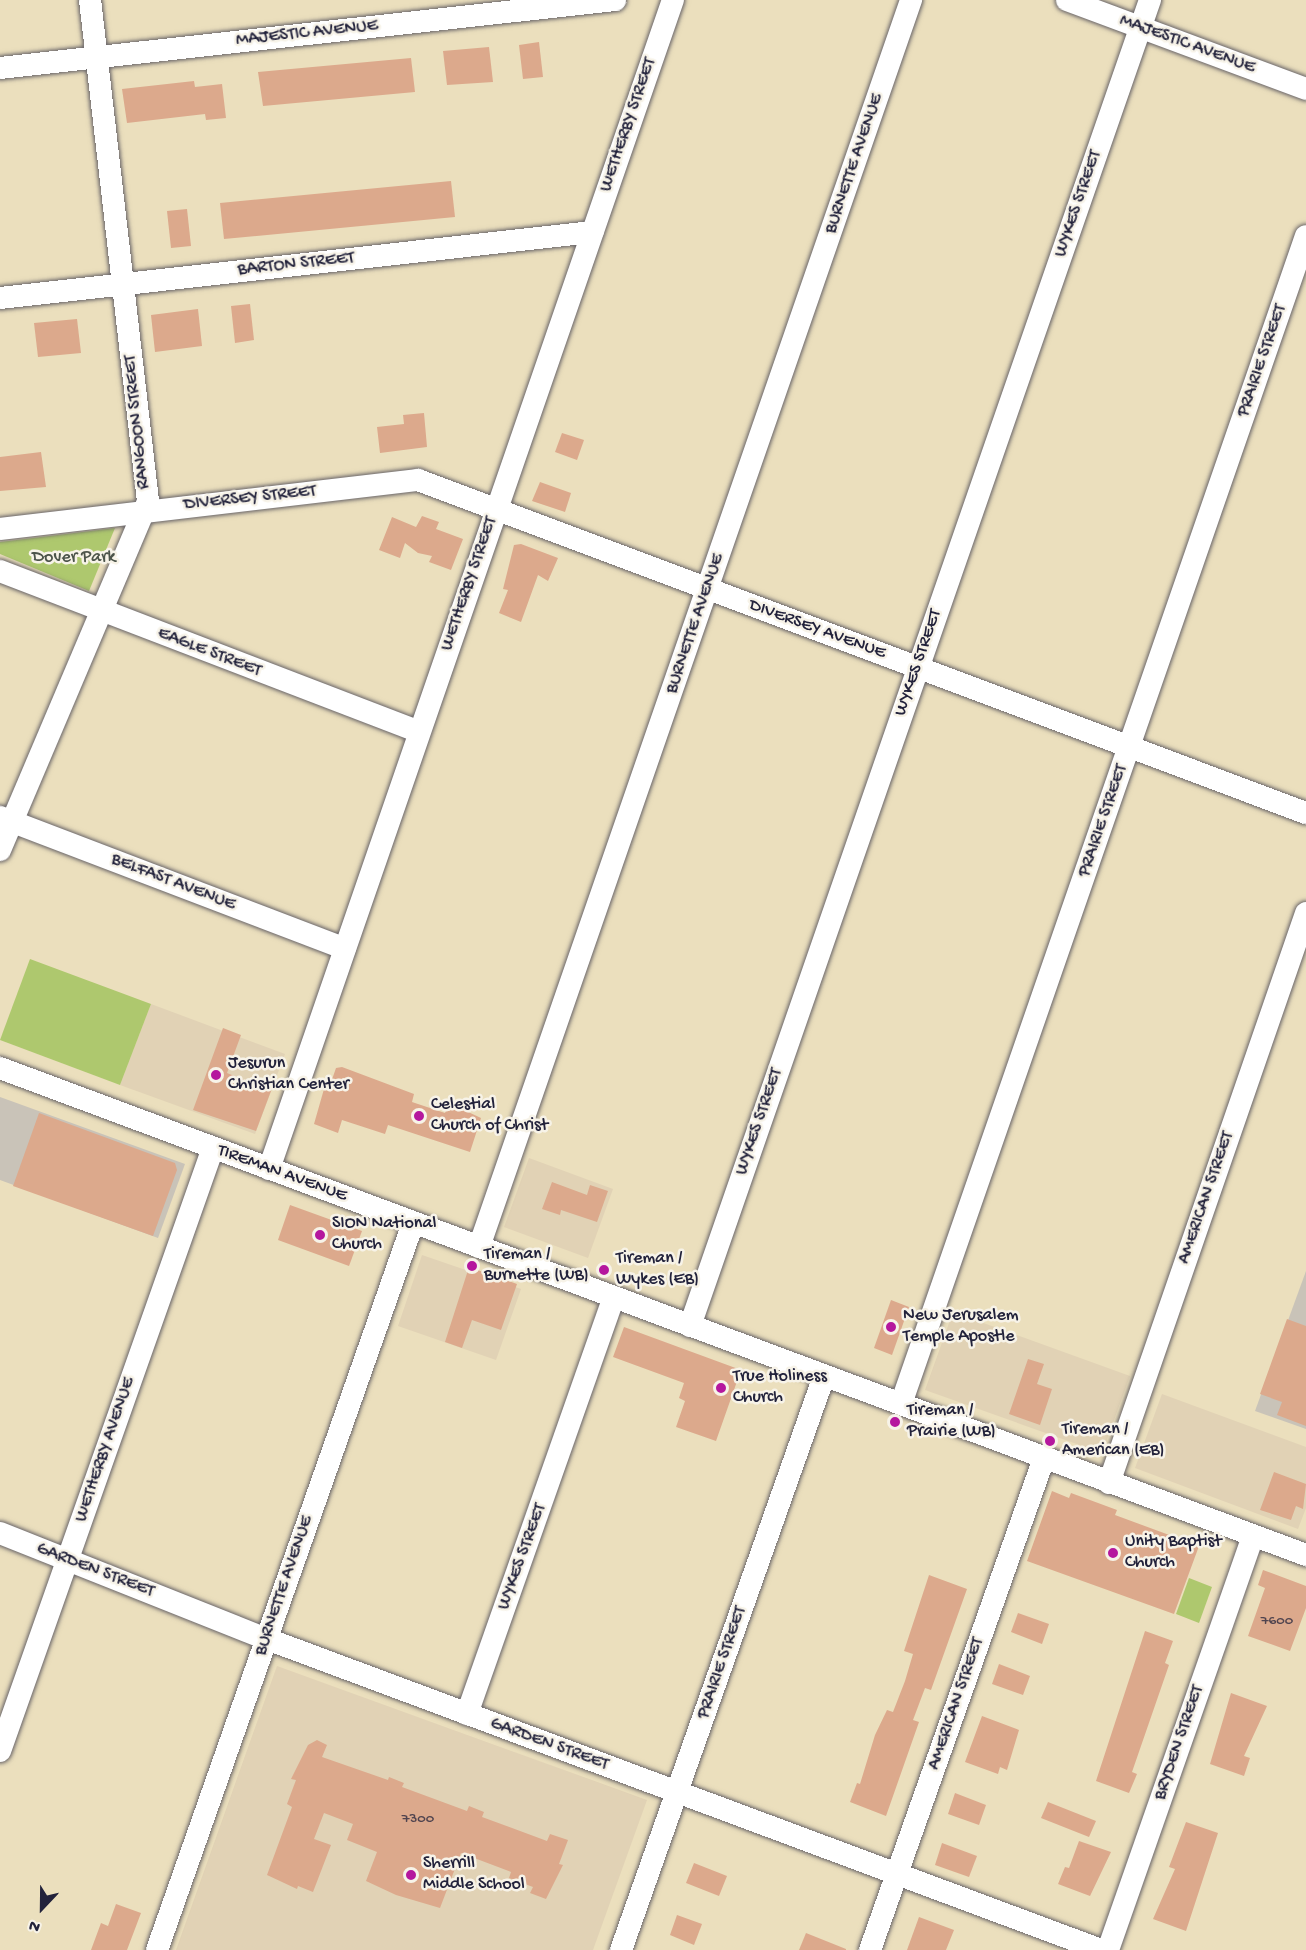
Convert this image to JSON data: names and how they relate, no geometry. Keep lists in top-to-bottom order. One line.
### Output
{"streets":{"street":["MAJESTIC AVENUE","WETHERBY STREET","BURNETTE AVENUE","WYKES STREET","BARTON STREET","PRAIRIE STREET","RANGOON STREET","DIVERSEY STREET","DIVERSEY AVENUE","EAGLE STREET","BELFAST AVENUE","TIREMAN AVENUE","AMERICAN STREET","WETHERBY AVENUE","GARDEN STREET","BRYDEN STREET"]},"crossings":[["MAJESTIC AVENUE","WYKES STREET"],["MAJESTIC AVENUE","RANGOON STREET"],["WETHERBY STREET","BARTON STREET"],["WETHERBY STREET","DIVERSEY STREET"],["WETHERBY STREET","DIVERSEY AVENUE"],["WETHERBY STREET","EAGLE STREET"],["WETHERBY STREET","BELFAST AVENUE"],["WETHERBY STREET","TIREMAN AVENUE"],["BURNETTE AVENUE","DIVERSEY AVENUE"],["BURNETTE AVENUE","TIREMAN AVENUE"],["BURNETTE AVENUE","GARDEN STREET"],["WYKES STREET","DIVERSEY AVENUE"],["WYKES STREET","TIREMAN AVENUE"],["WYKES STREET","GARDEN STREET"],["BARTON STREET","RANGOON STREET"],["PRAIRIE STREET","DIVERSEY AVENUE"],["PRAIRIE STREET","TIREMAN AVENUE"],["PRAIRIE STREET","GARDEN STREET"],["RANGOON STREET","DIVERSEY STREET"],["RANGOON STREET","EAGLE STREET"],["RANGOON STREET","BELFAST AVENUE"],["DIVERSEY STREET","DIVERSEY AVENUE"],["TIREMAN AVENUE","AMERICAN STREET"],["TIREMAN AVENUE","WETHERBY AVENUE"],["TIREMAN AVENUE","BRYDEN STREET"],["AMERICAN STREET","GARDEN STREET"],["WETHERBY AVENUE","GARDEN STREET"]],"parks":["Dover Park"],"places":["Jesurun Christian Center","Celestial Church of Christ","SION National Church","Tireman / Burnette (WB)","Tireman / Wykes (EB)","New Jerusalem Temple Apostle","True Holiness Church","Tireman / Prairie (WB)","Tireman / American (EB)","Unity Baptist Church","Sherrill Middle School"],"house_numbers":["7600","7300"],"north":"bottom"}
